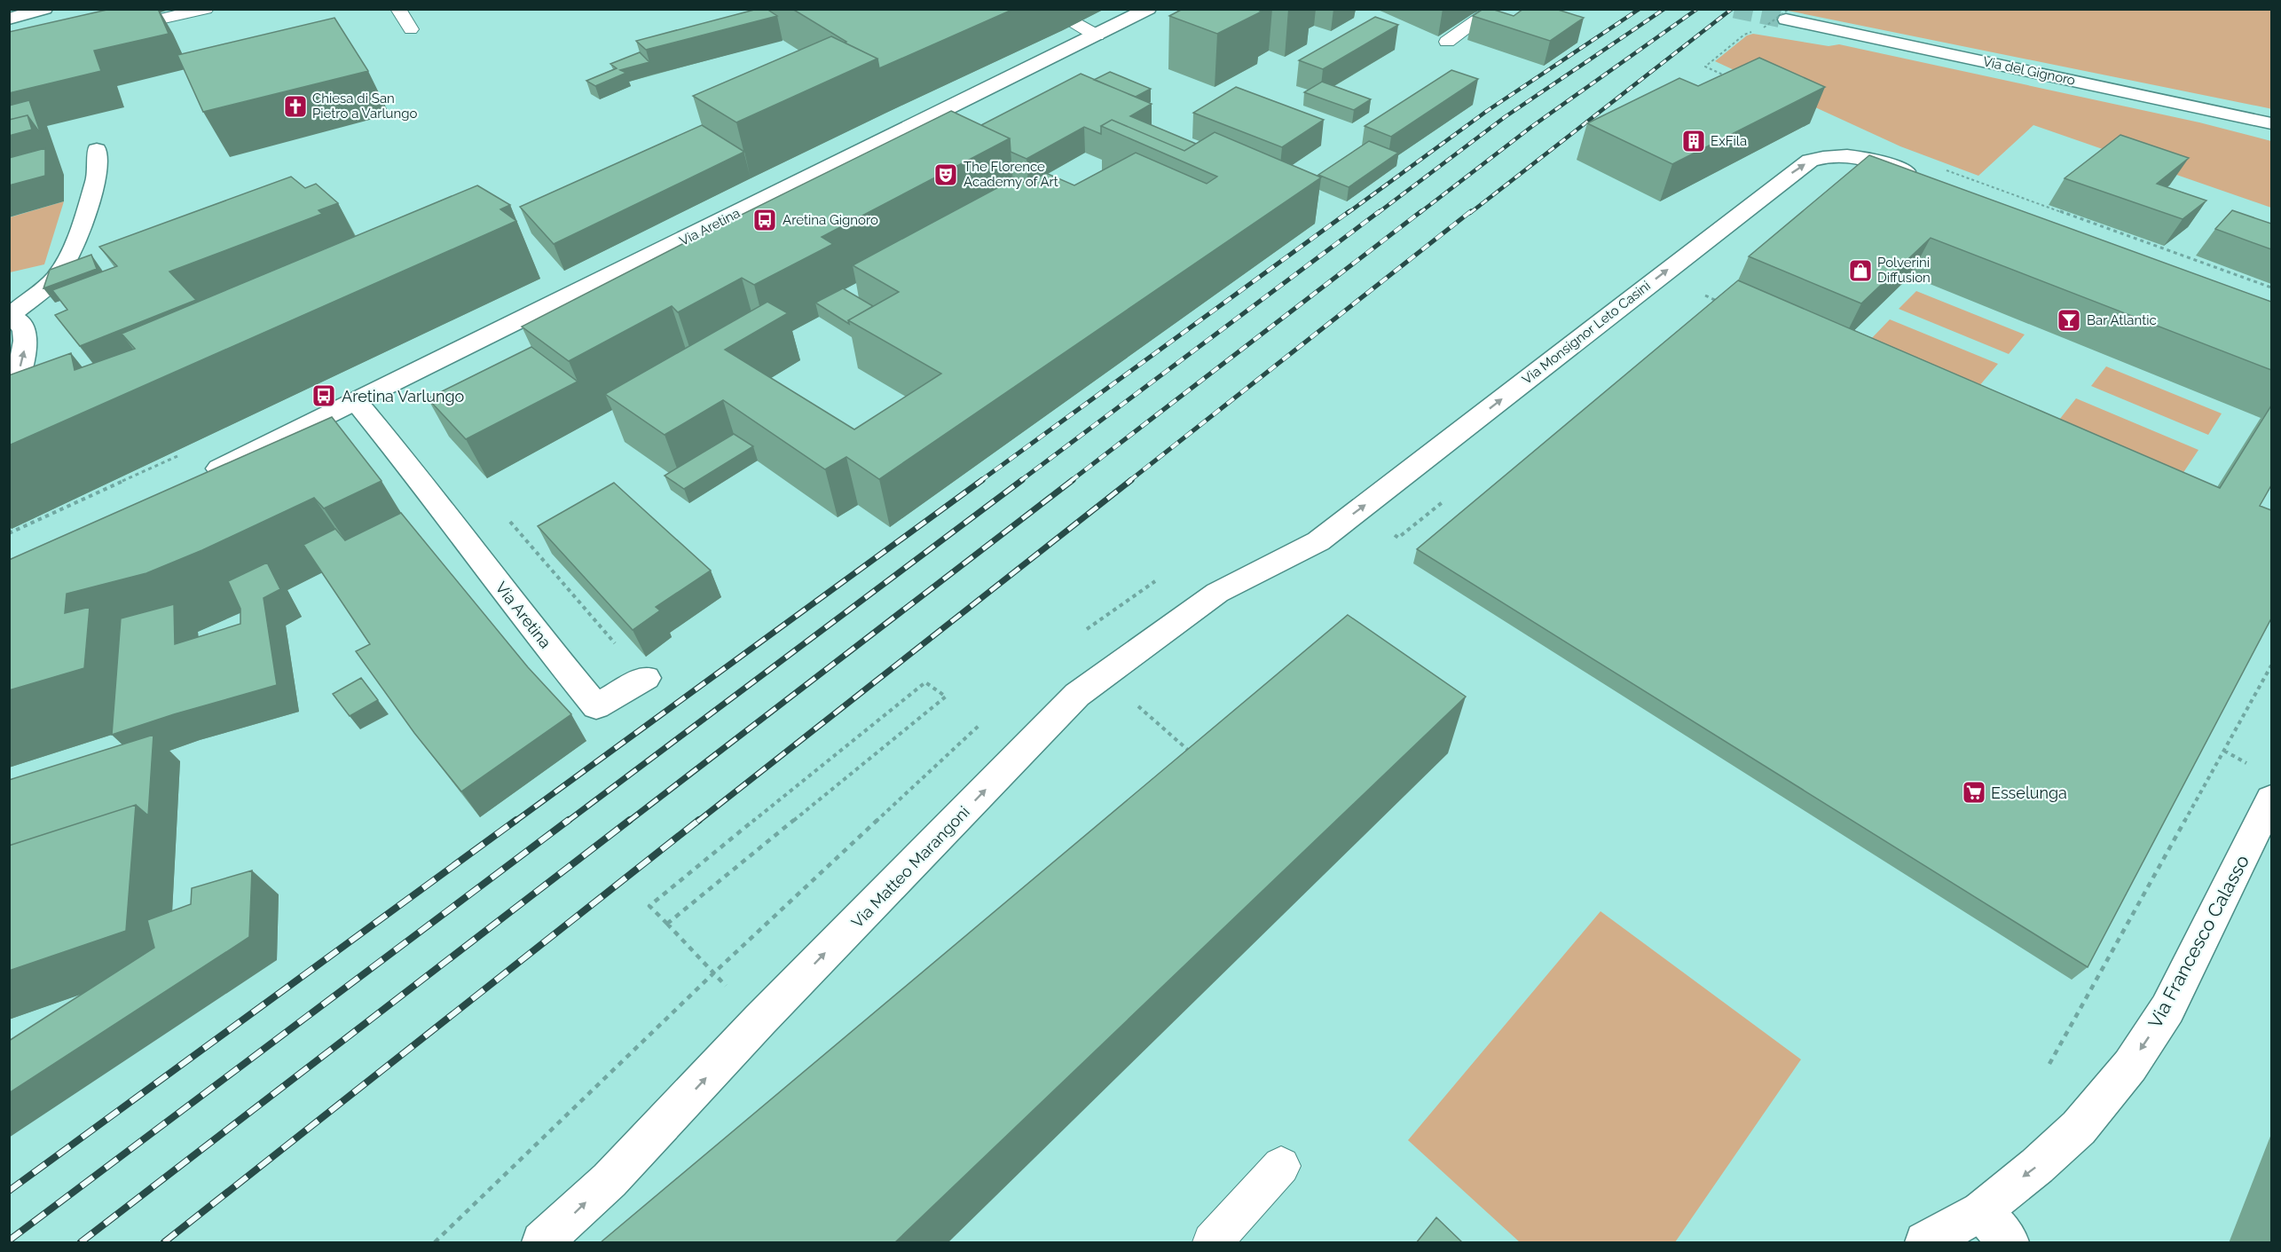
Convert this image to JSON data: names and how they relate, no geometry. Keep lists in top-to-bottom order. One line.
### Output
{"streets":{"street":["Via del Gignoro","Via Aretina","Via Monsignor Leto Casini","Via Matteo Marangoni","Via Francesco Calasso"]},"crossings":[["Via Monsignor Leto Casini","Via Matteo Marangoni"]],"one_way":["Via Monsignor Leto Casini","Via Matteo Marangoni","Via Francesco Calasso"],"places":{"church":["Chiesa di San Pietro a Varlungo"],"building":["ExFila"],"theatre":["The Florence Academy of Art"],"bus stop":["Aretina Gignoro","Aretina Varlungo"],"shop":["Polverini Diffusion"],"bar":["Bar Atlantic"],"supermarket":["Esselunga"]}}
